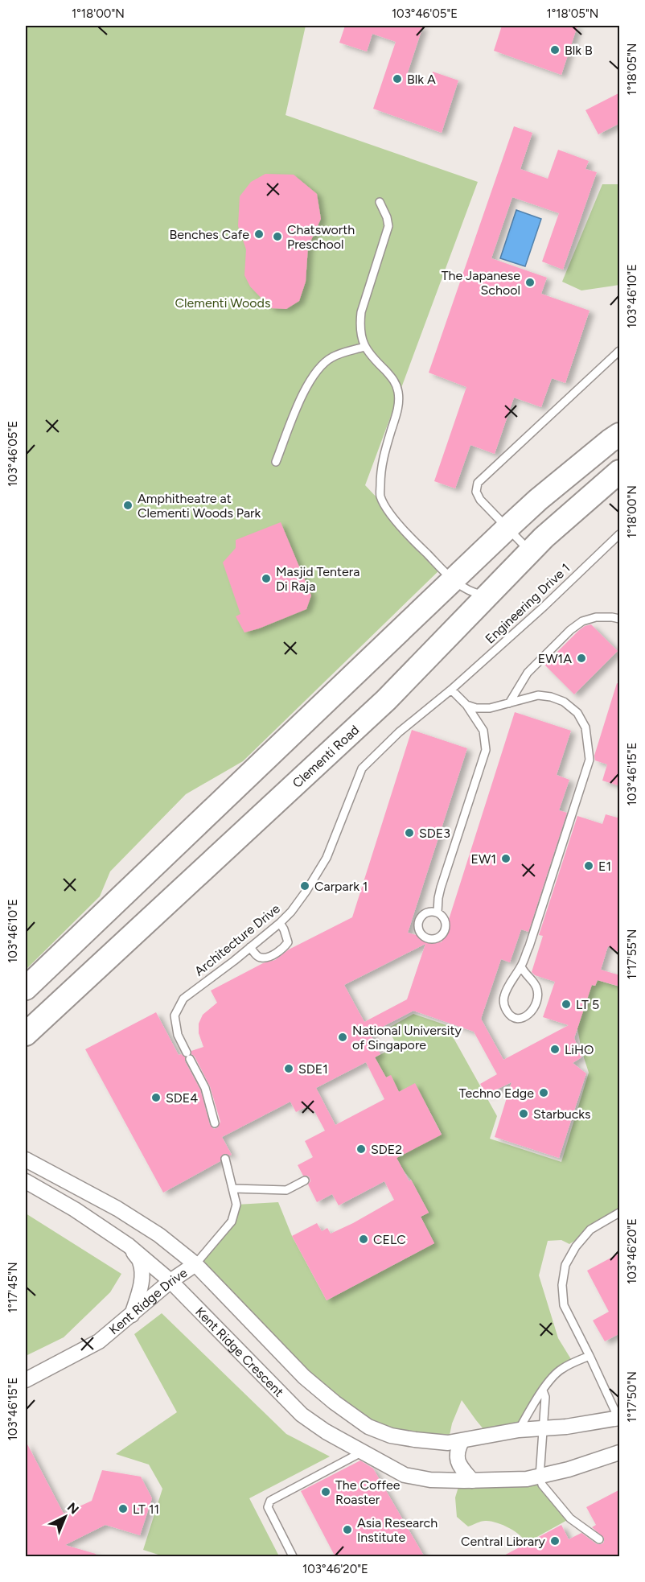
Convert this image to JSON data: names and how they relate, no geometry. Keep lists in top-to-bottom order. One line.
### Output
{"streets":{"main road":["Clementi Road"],"street":["Kent Ridge Drive","Kent Ridge Crescent"],"lane":["Engineering Drive 1","Architecture Drive"]},"crossings":[["Engineering Drive 1","Architecture Drive"],["Kent Ridge Drive","Kent Ridge Crescent"]],"parks":["Clementi Woods"],"places":["Blk B","Blk A","Benches Cafe","Chatsworth Preschool","The Japanese School","Amphitheatre at Clementi Woods Park","Masjid Tentera Di Raja","EW1A","SDE3","EW1","E1","Carpark 1","LT 5","National University of Singapore","LiHO","SDE1","Techno Edge","SDE4","Starbucks","SDE2","CELC","The Coffee Roaster","LT 11","Asia Research Institute","Central Library"],"north":"top right","coordinates":["1°18'00\"N","103°46'05\"E","1°18'05\"N","103°46'10\"E","103°46'15\"E","1°17'55\"N","103°46'20\"E","1°17'45\"N","1°17'50\"N"]}
